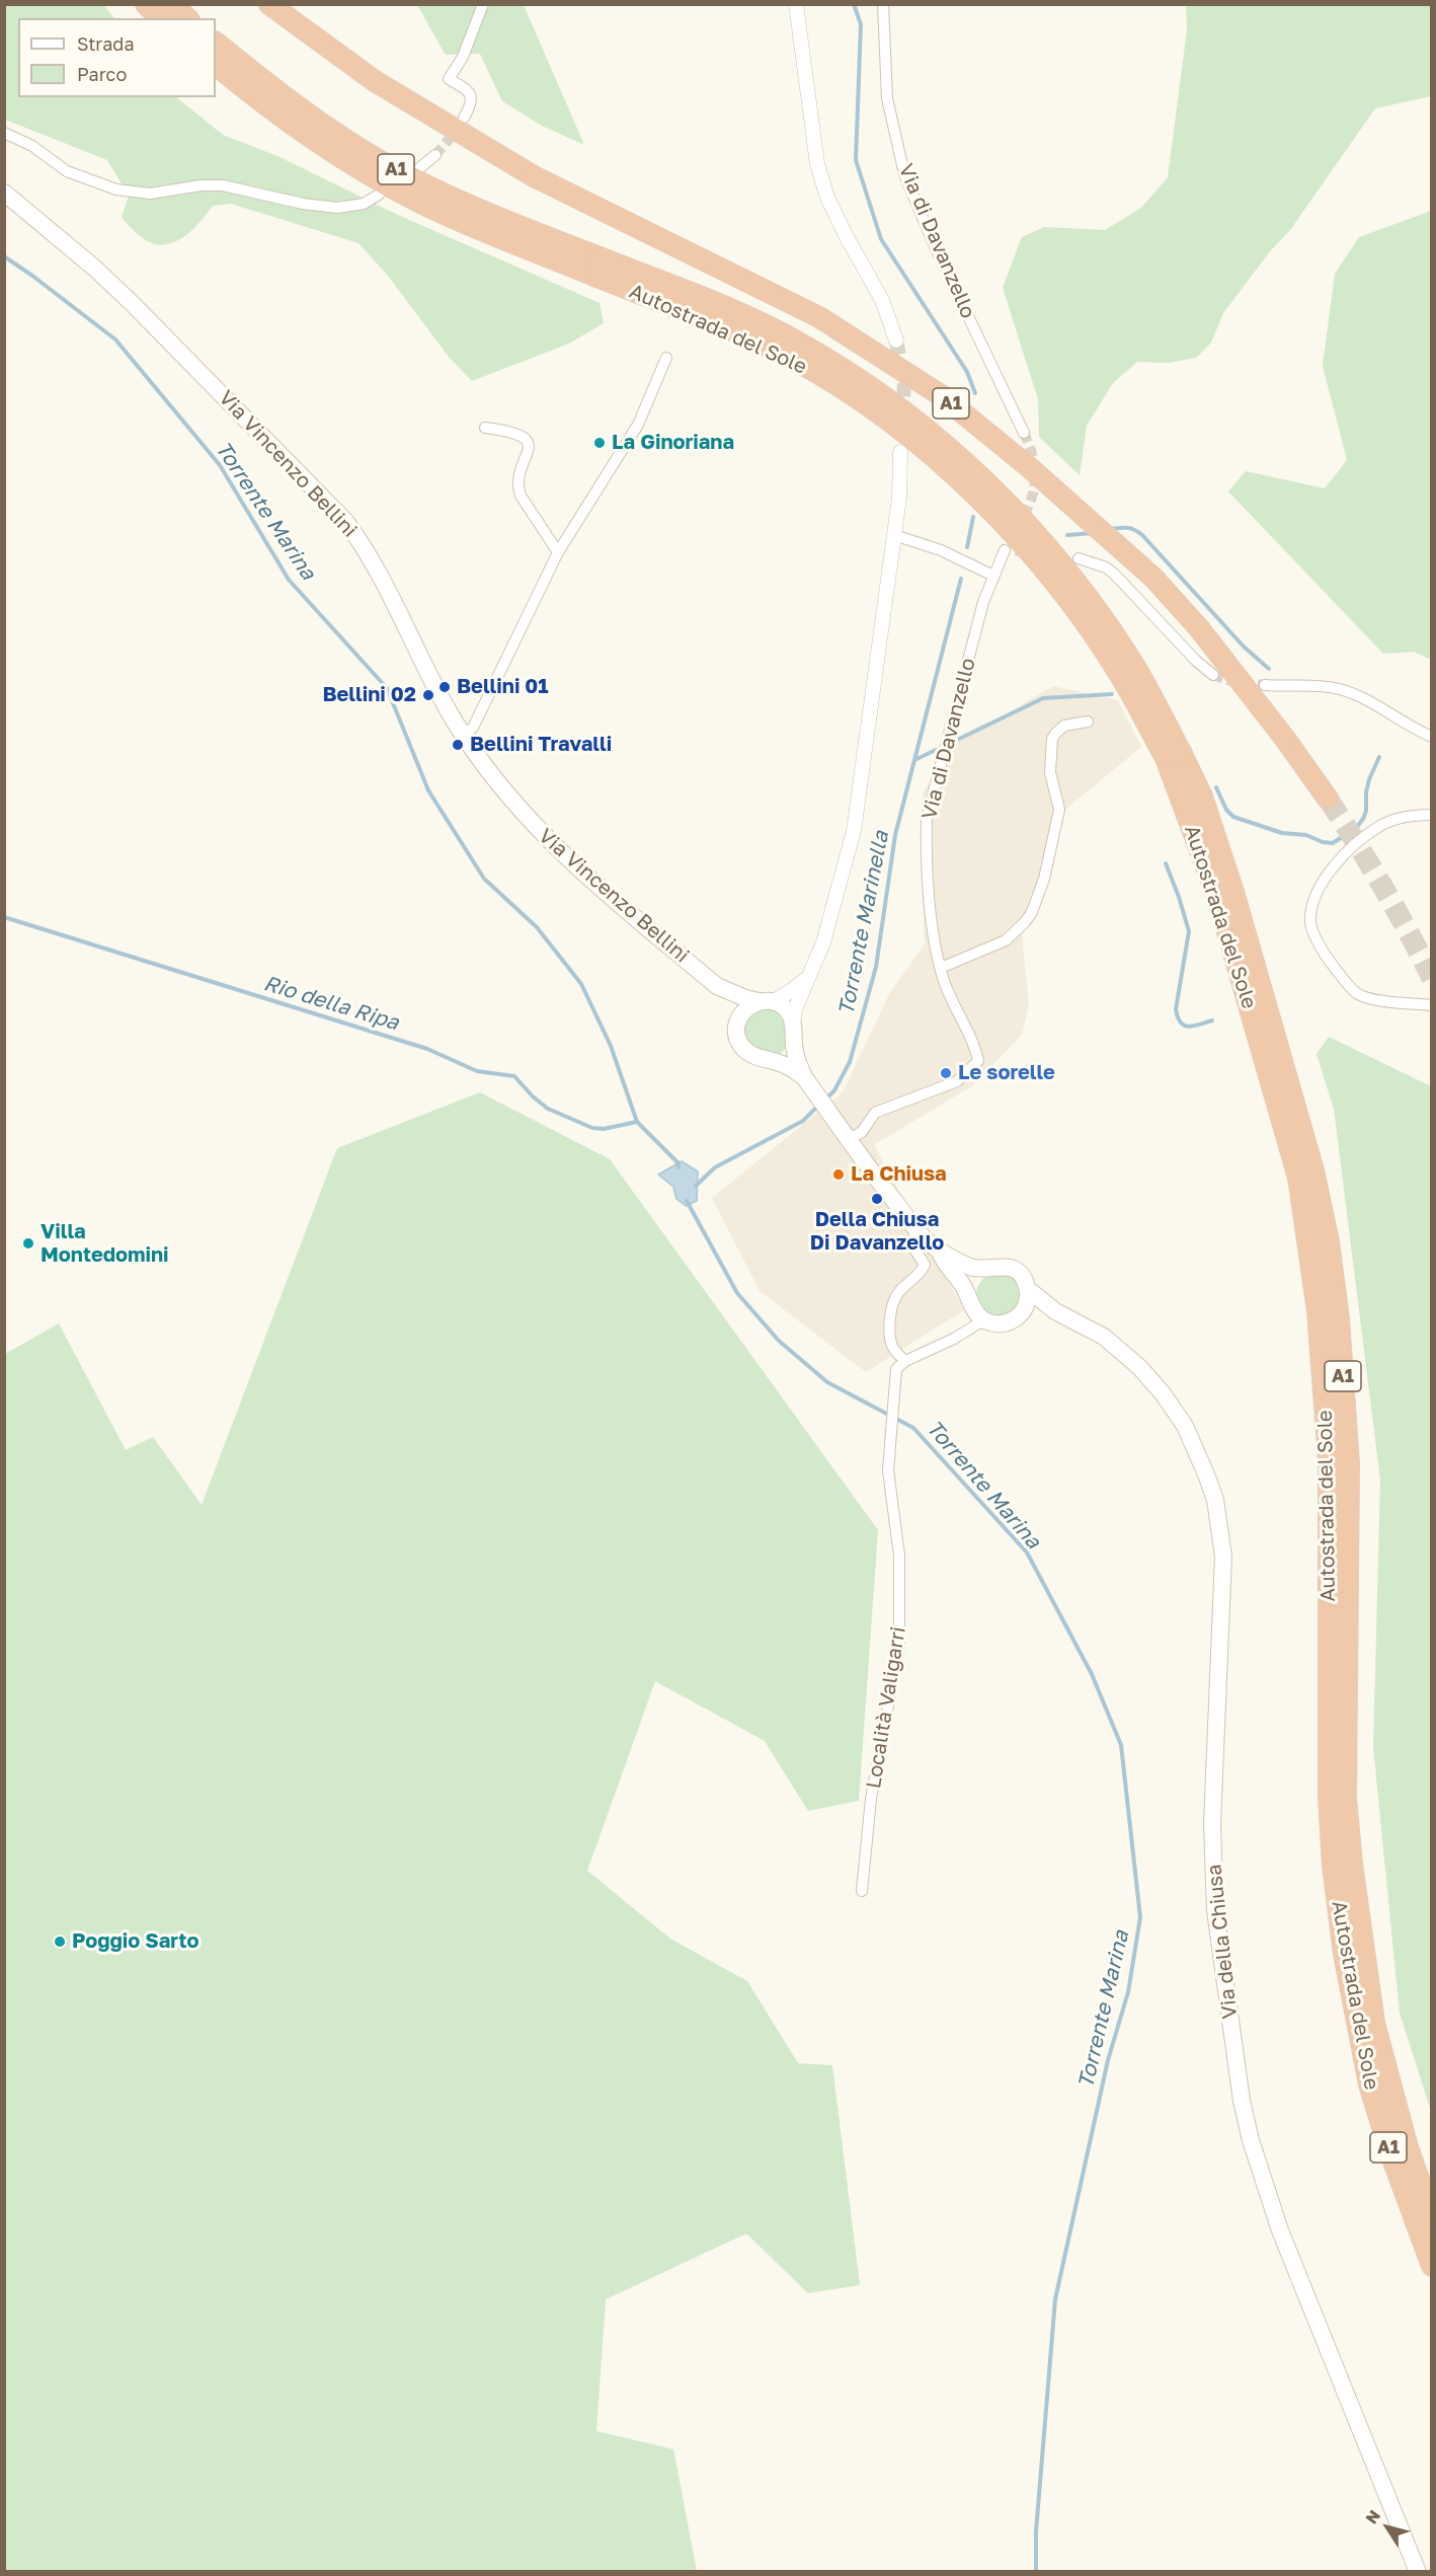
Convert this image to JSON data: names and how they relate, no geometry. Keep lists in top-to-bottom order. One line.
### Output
{"streets":{"highway":["A1","Autostrada del Sole"],"main road":["Via Vincenzo Bellini","Via della Chiusa"],"street":["Via di Davanzello","Località Valigarri"]},"crossings":[["Via di Davanzello","Via della Chiusa"],["Via Vincenzo Bellini","Via della Chiusa"]],"water":["Torrente Marina","Torrente Marinella","Rio della Ripa"],"places":["La Ginoriana","Bellini 01","Bellini 02","Bellini Travalli","Le sorelle","La Chiusa","Della Chiusa Di Davanzello","Villa Montedomini","Poggio Sarto"],"legend":["Strada","Parco"],"north":"top left"}
